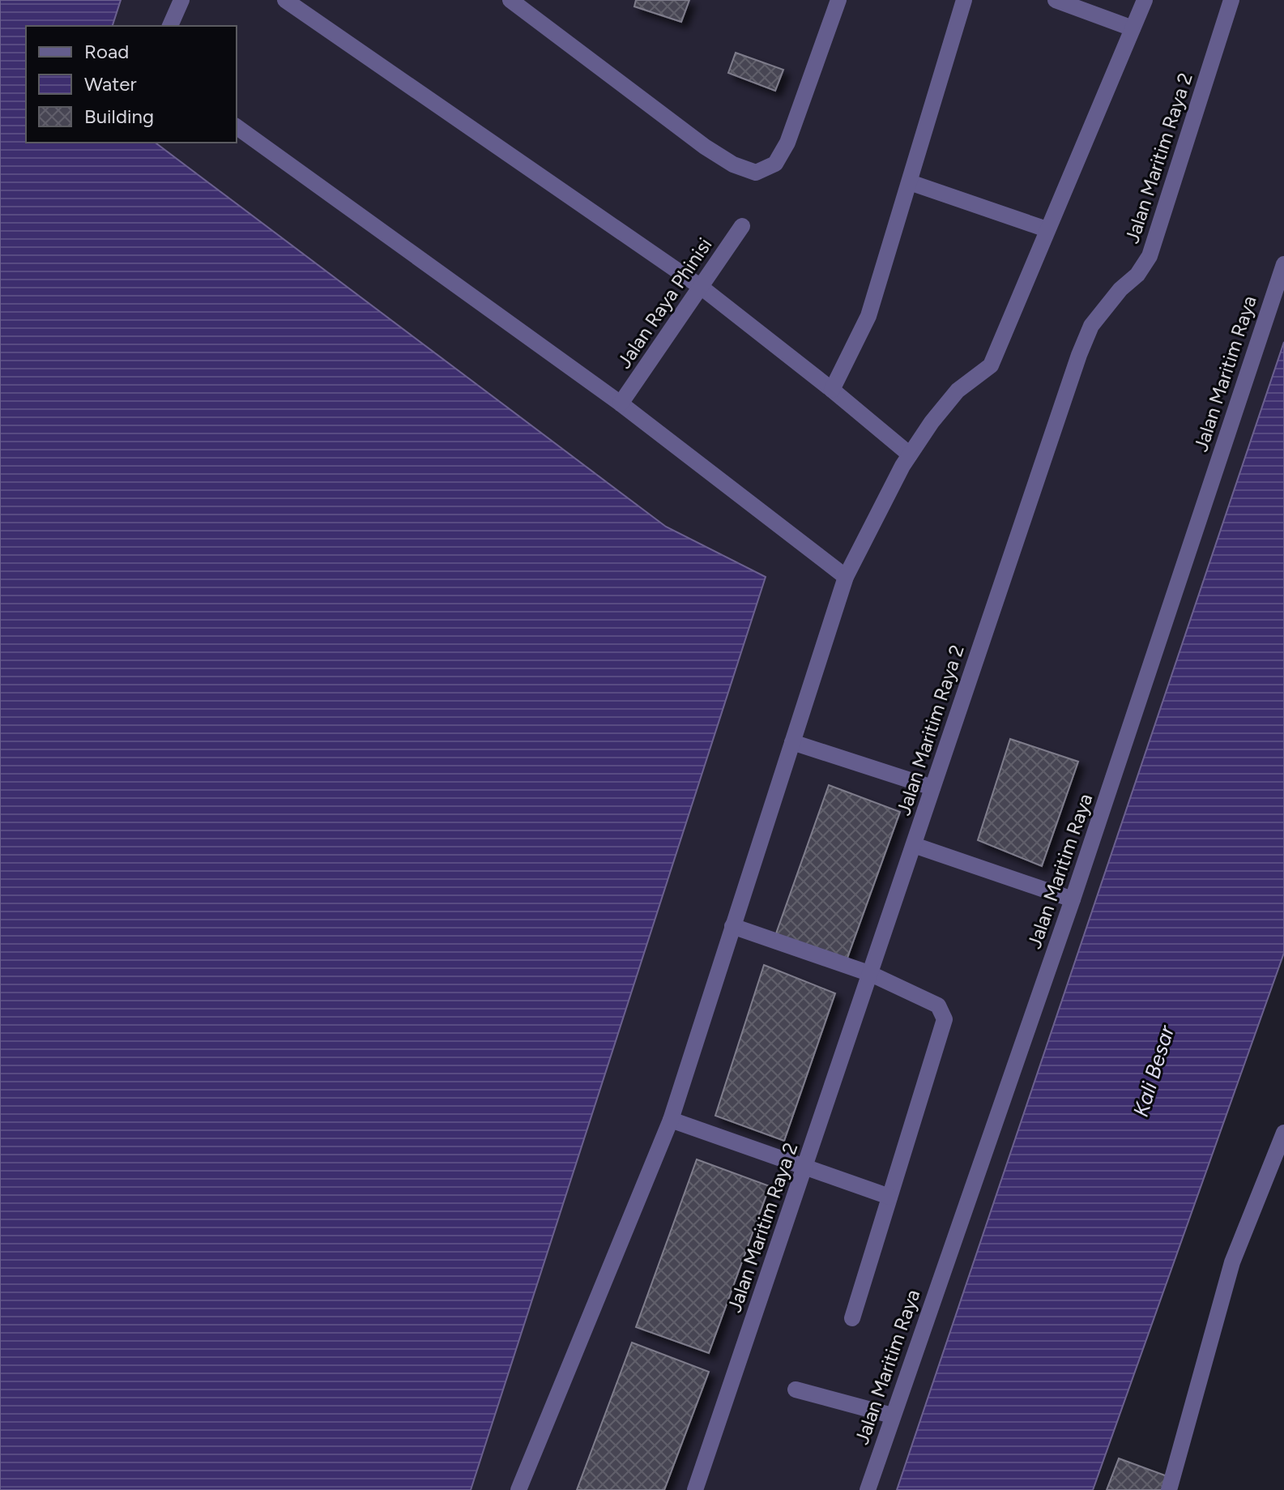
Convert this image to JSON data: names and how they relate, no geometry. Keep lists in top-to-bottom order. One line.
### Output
{"streets":{"lane":["Jalan Maritim Raya 2","Jalan Raya Phinisi","Jalan Maritim Raya"]},"water":["Kali Besar"],"legend":["Road","Water","Building"]}
